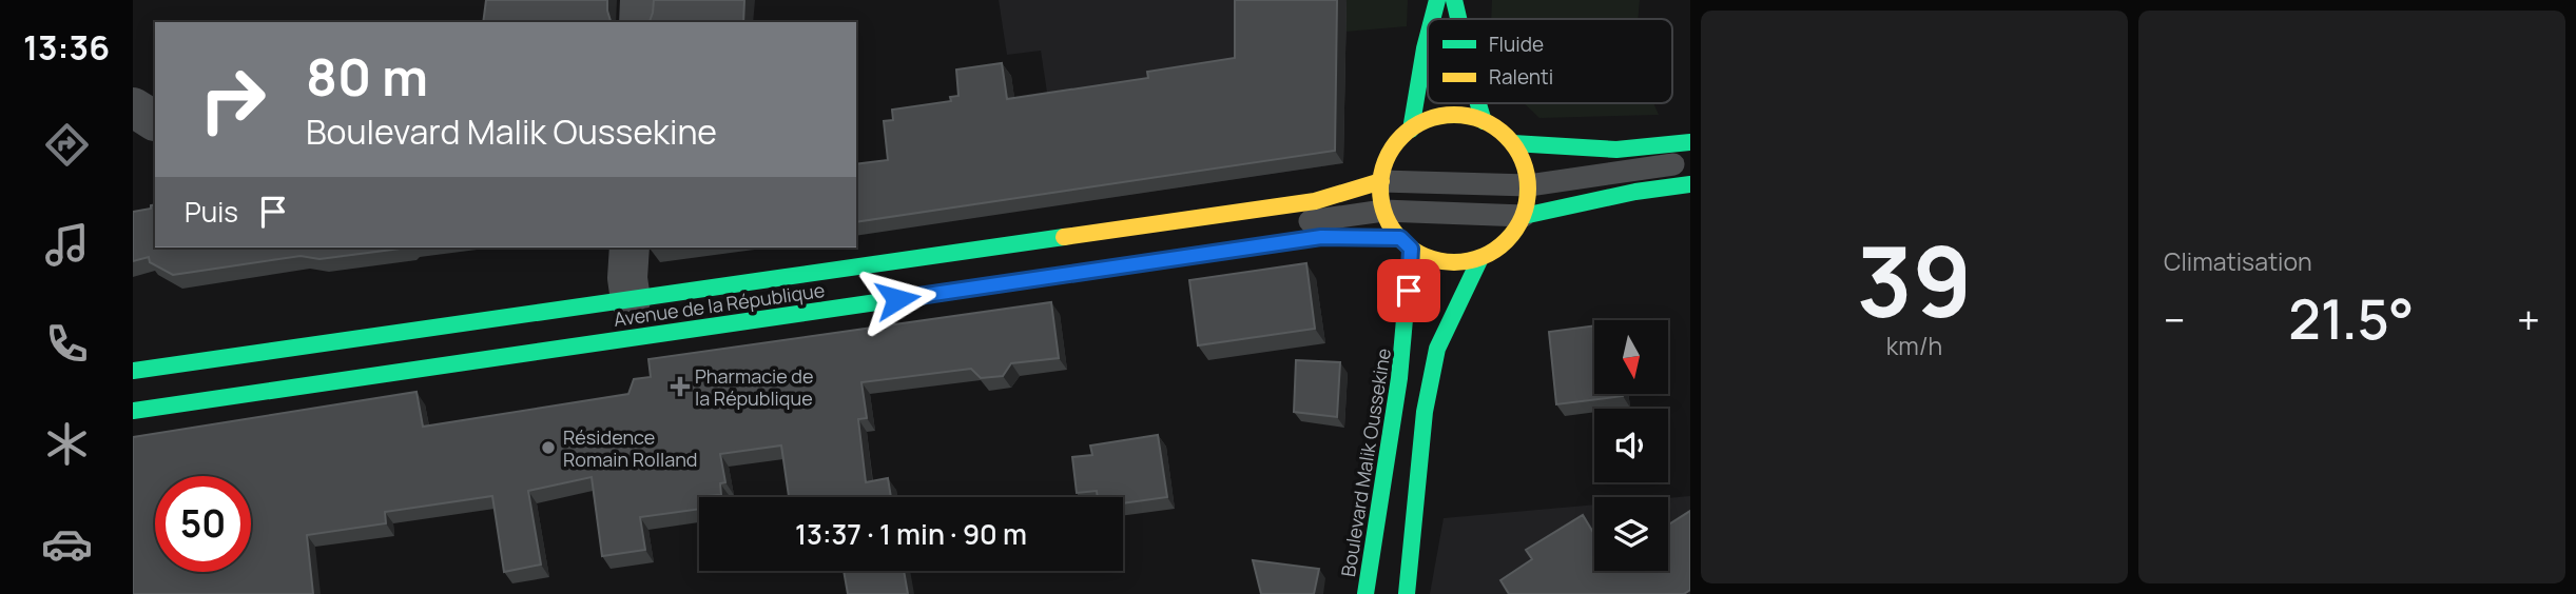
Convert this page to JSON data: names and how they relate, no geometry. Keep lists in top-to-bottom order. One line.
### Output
{"streets":{"main road":["Avenue de la République","Boulevard Malik Oussekine"]},"crossings":[["Avenue de la République","Boulevard Malik Oussekine"]],"places":{"health":["Pharmacie de la République"],"other":["Résidence Romain Rolland"]},"legend":["Fluide","Ralenti"],"north":"bottom","page":{"tabs":"13:36","tile":[["39","km/h"],"Climatisation"],"turn":["80 m","Boulevard Malik Oussekine"],"then":"Puis","heat":["−","21.5°","+"],"limit":"50","trip":"13:37 · 1 min · 90 m"}}
